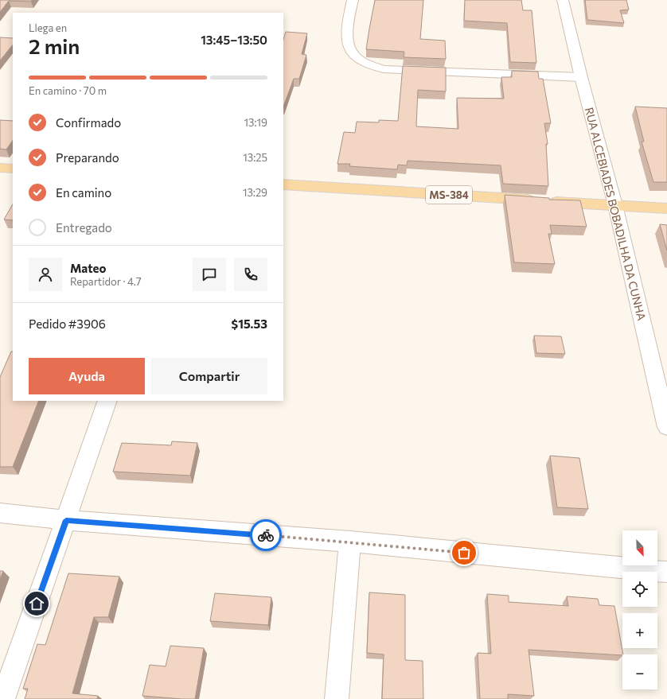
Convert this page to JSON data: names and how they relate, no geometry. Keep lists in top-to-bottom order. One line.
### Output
{"streets":{"main road":["MS-384"],"street":["RUA ALCEBIADES BOBADILHA DA CUNHA"]},"crossings":[["MS-384","RUA ALCEBIADES BOBADILHA DA CUNHA"]],"north":"bottom right","page":{"heading":["2 min","Llega en","13:45–13:50"],"panel":["Mateo","Repartidor · 4.7","Pedido #3906","$15.53"],"bar":"En camino · 70 m","list":[["Confirmado","13:19"],["Preparando","13:25"],["En camino","13:29"],"Entregado"],"buttons":["Ayuda","Compartir"],"map_buttons":["+","−"]}}
